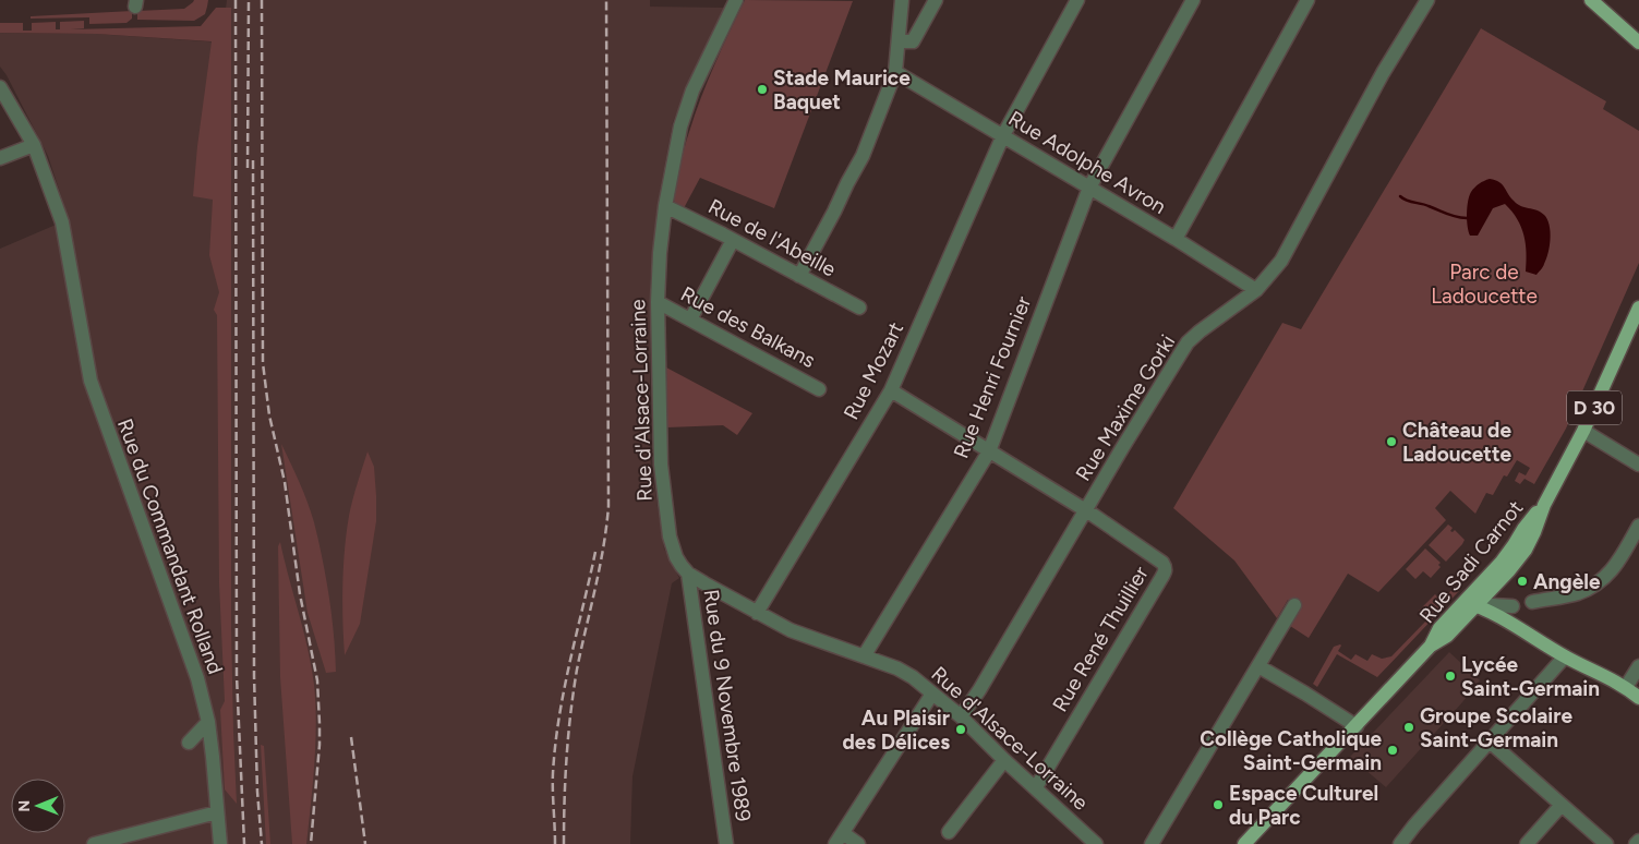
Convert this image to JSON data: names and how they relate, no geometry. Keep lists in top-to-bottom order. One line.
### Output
{"streets":{"main road":["D 30","Rue Sadi Carnot"],"street":["Rue Adolphe Avron","Rue de l'Abeille","Rue des Balkans","Rue Mozart","Rue Henri Fournier","Rue d'Alsace-Lorraine","Rue Maxime Gorki","Rue du Commandant Rolland","Rue René Thuillier","Rue du 9 Novembre 1989"]},"crossings":[["Rue Adolphe Avron","Rue Mozart"],["Rue Adolphe Avron","Rue Henri Fournier"],["Rue Adolphe Avron","Rue Maxime Gorki"],["Rue de l'Abeille","Rue d'Alsace-Lorraine"],["Rue des Balkans","Rue d'Alsace-Lorraine"],["Rue Mozart","Rue d'Alsace-Lorraine"],["Rue Mozart","Rue René Thuillier"],["Rue Henri Fournier","Rue d'Alsace-Lorraine"],["Rue Henri Fournier","Rue René Thuillier"],["Rue d'Alsace-Lorraine","Rue Maxime Gorki"],["Rue d'Alsace-Lorraine","Rue René Thuillier"],["Rue d'Alsace-Lorraine","Rue du 9 Novembre 1989"],["Rue Maxime Gorki","Rue René Thuillier"]],"parks":["Parc de Ladoucette"],"places":["Stade Maurice Baquet","Château de Ladoucette","Angèle","Lycée Saint-Germain","Groupe Scolaire Saint-Germain","Au Plaisir des Délices","Collège Catholique Saint-Germain","Espace Culturel du Parc"],"north":"left"}
